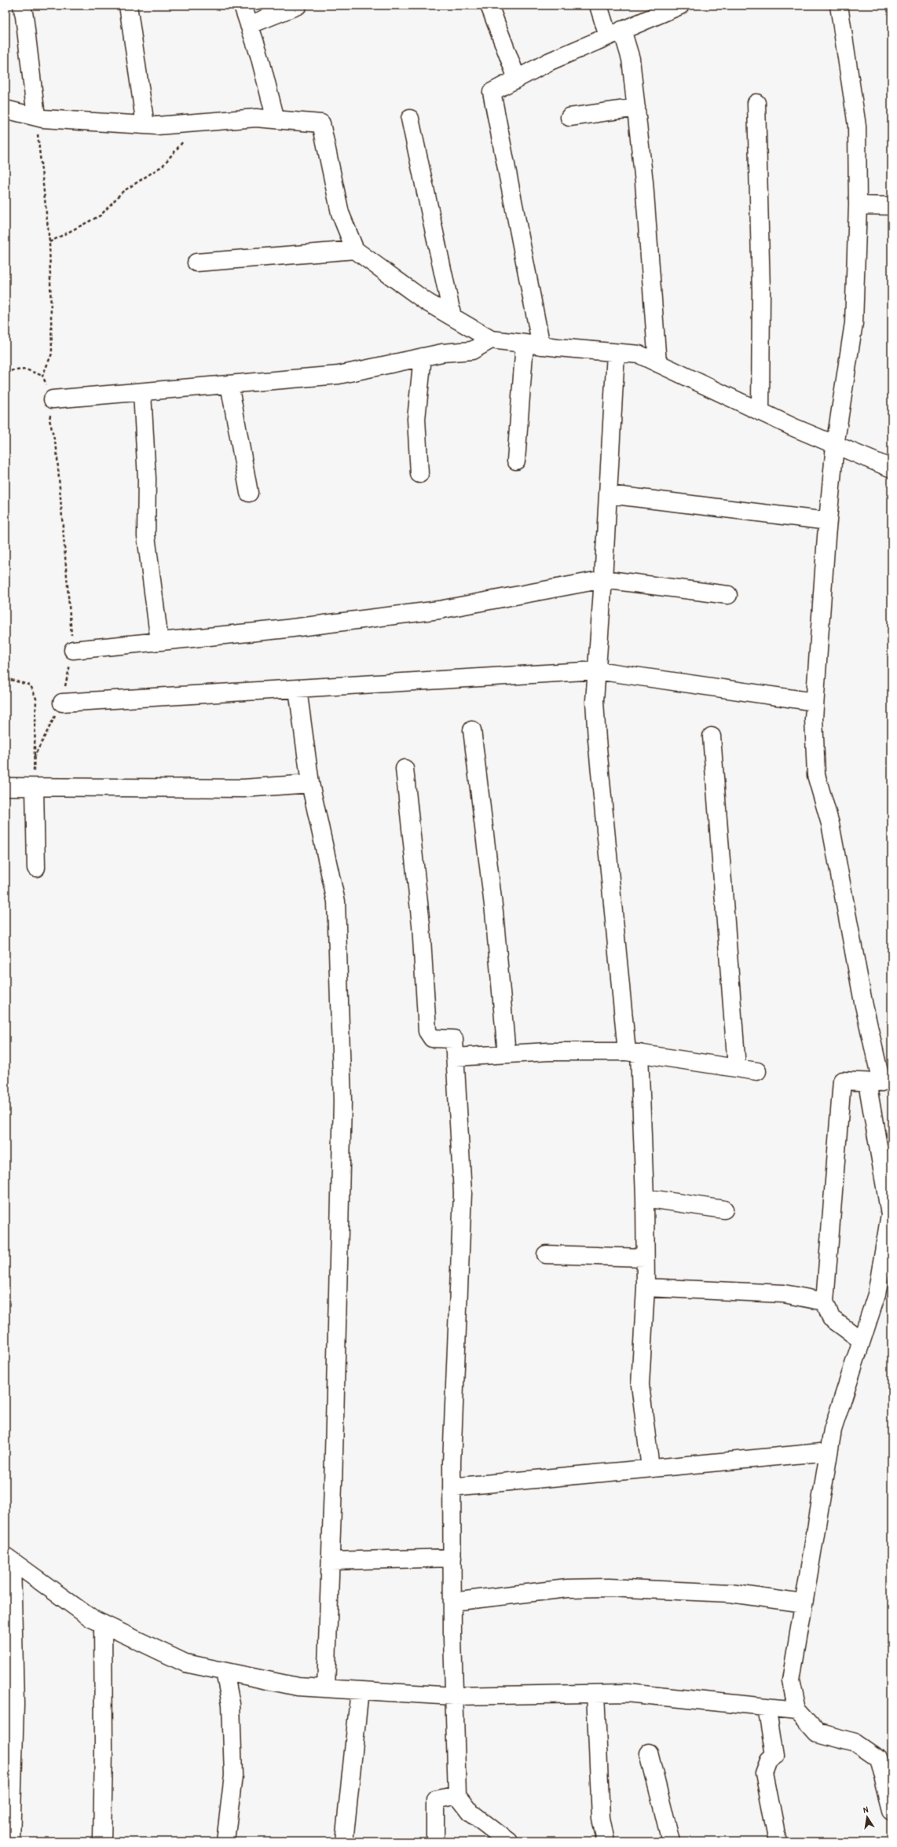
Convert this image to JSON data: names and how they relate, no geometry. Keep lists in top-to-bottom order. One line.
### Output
{"north":"top"}
